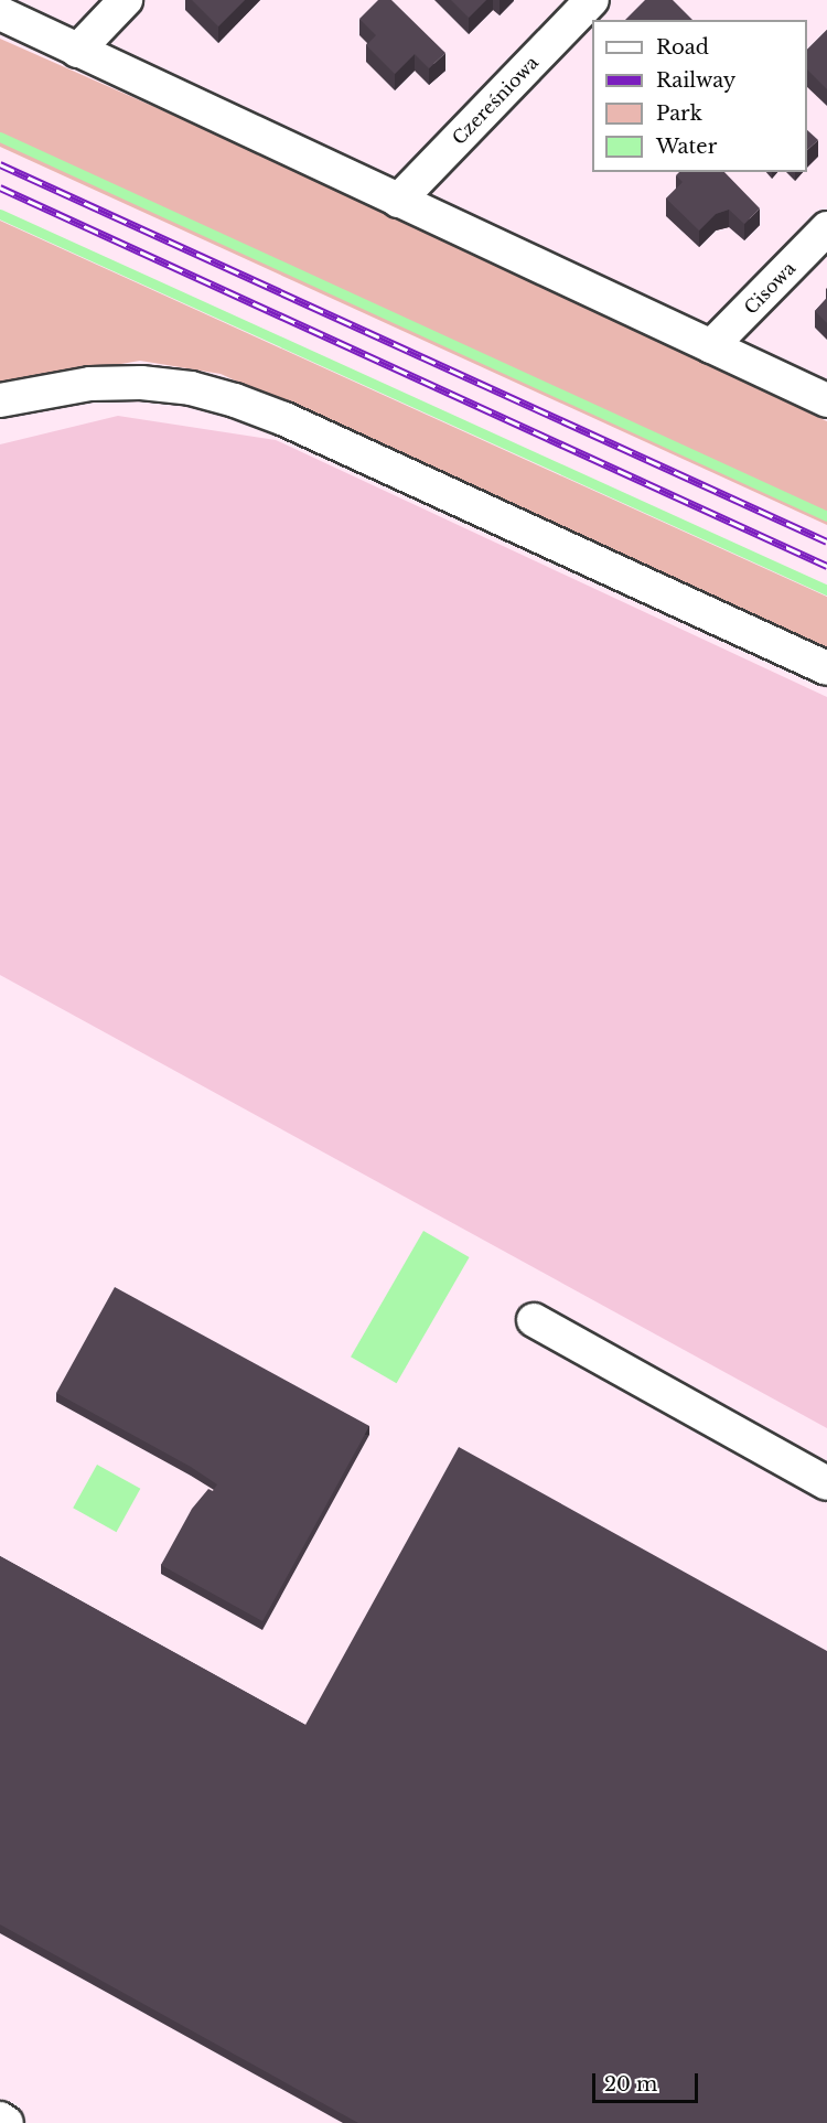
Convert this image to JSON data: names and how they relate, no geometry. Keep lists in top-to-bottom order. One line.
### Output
{"streets":{"street":["Czereśniowa","Cisowa"]},"legend":["Road","Railway","Park","Water"],"scale_bar":"20 m"}
